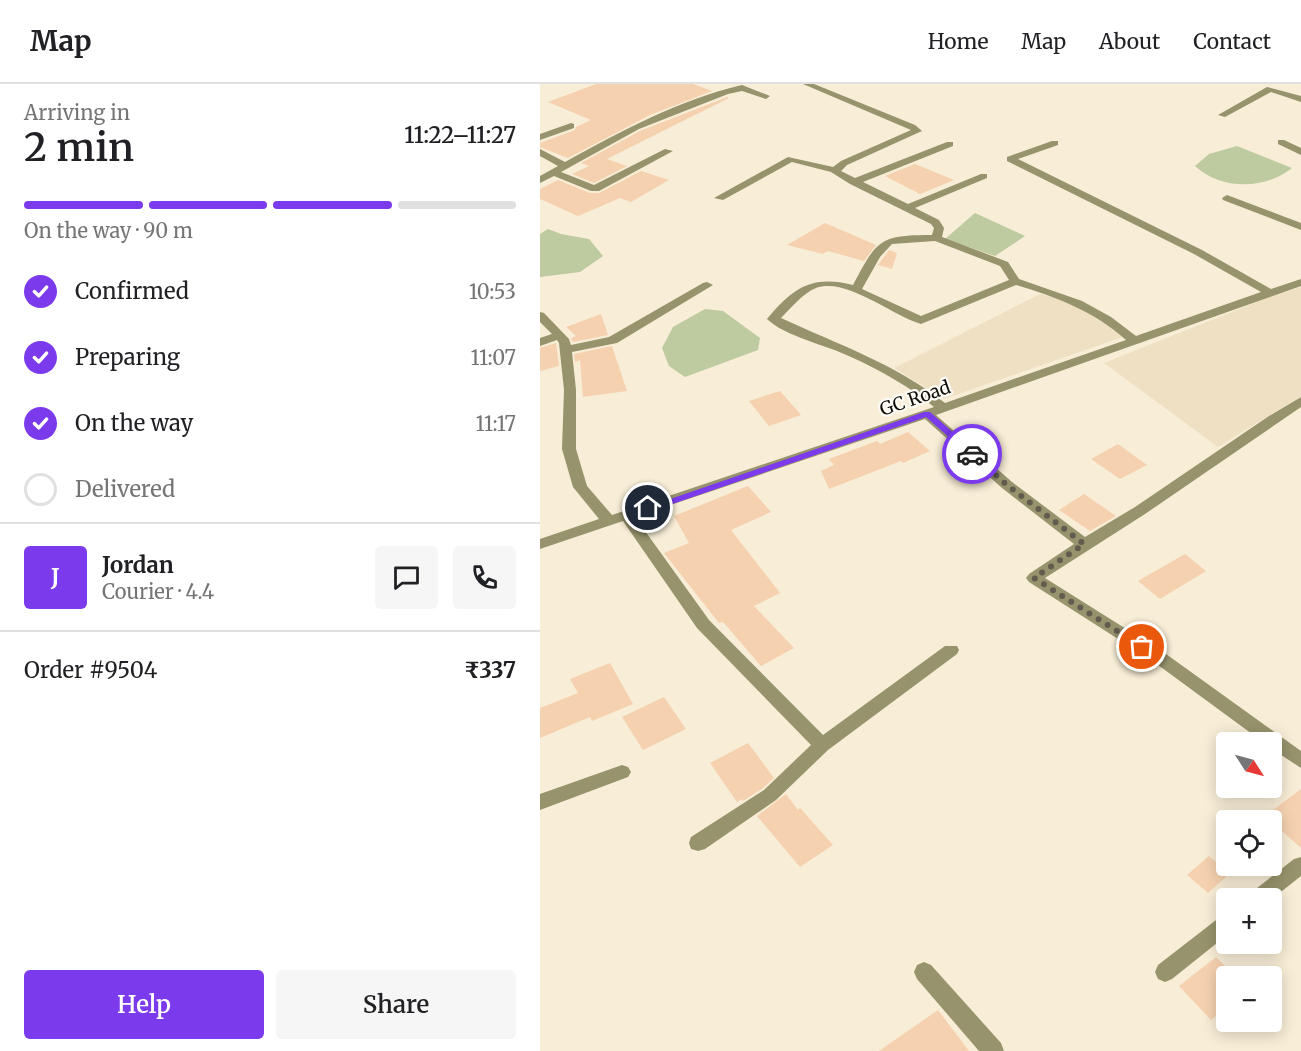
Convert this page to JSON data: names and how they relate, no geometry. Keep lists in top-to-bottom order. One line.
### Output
{"streets":{"street":["GC Road"]},"north":"bottom right","page":{"header":"Map","nav":["Home","Map","About","Contact"],"heading":["2 min","Arriving in","11:22–11:27"],"panel":["Jordan","Courier · 4.4","Order #9504","₹337"],"bar":"On the way · 90 m","list":[["Confirmed","10:53"],["Preparing","11:07"],["On the way","11:17"],"Delivered"],"round":"J","map_buttons":["+","−"],"buttons":["Help","Share"]}}
